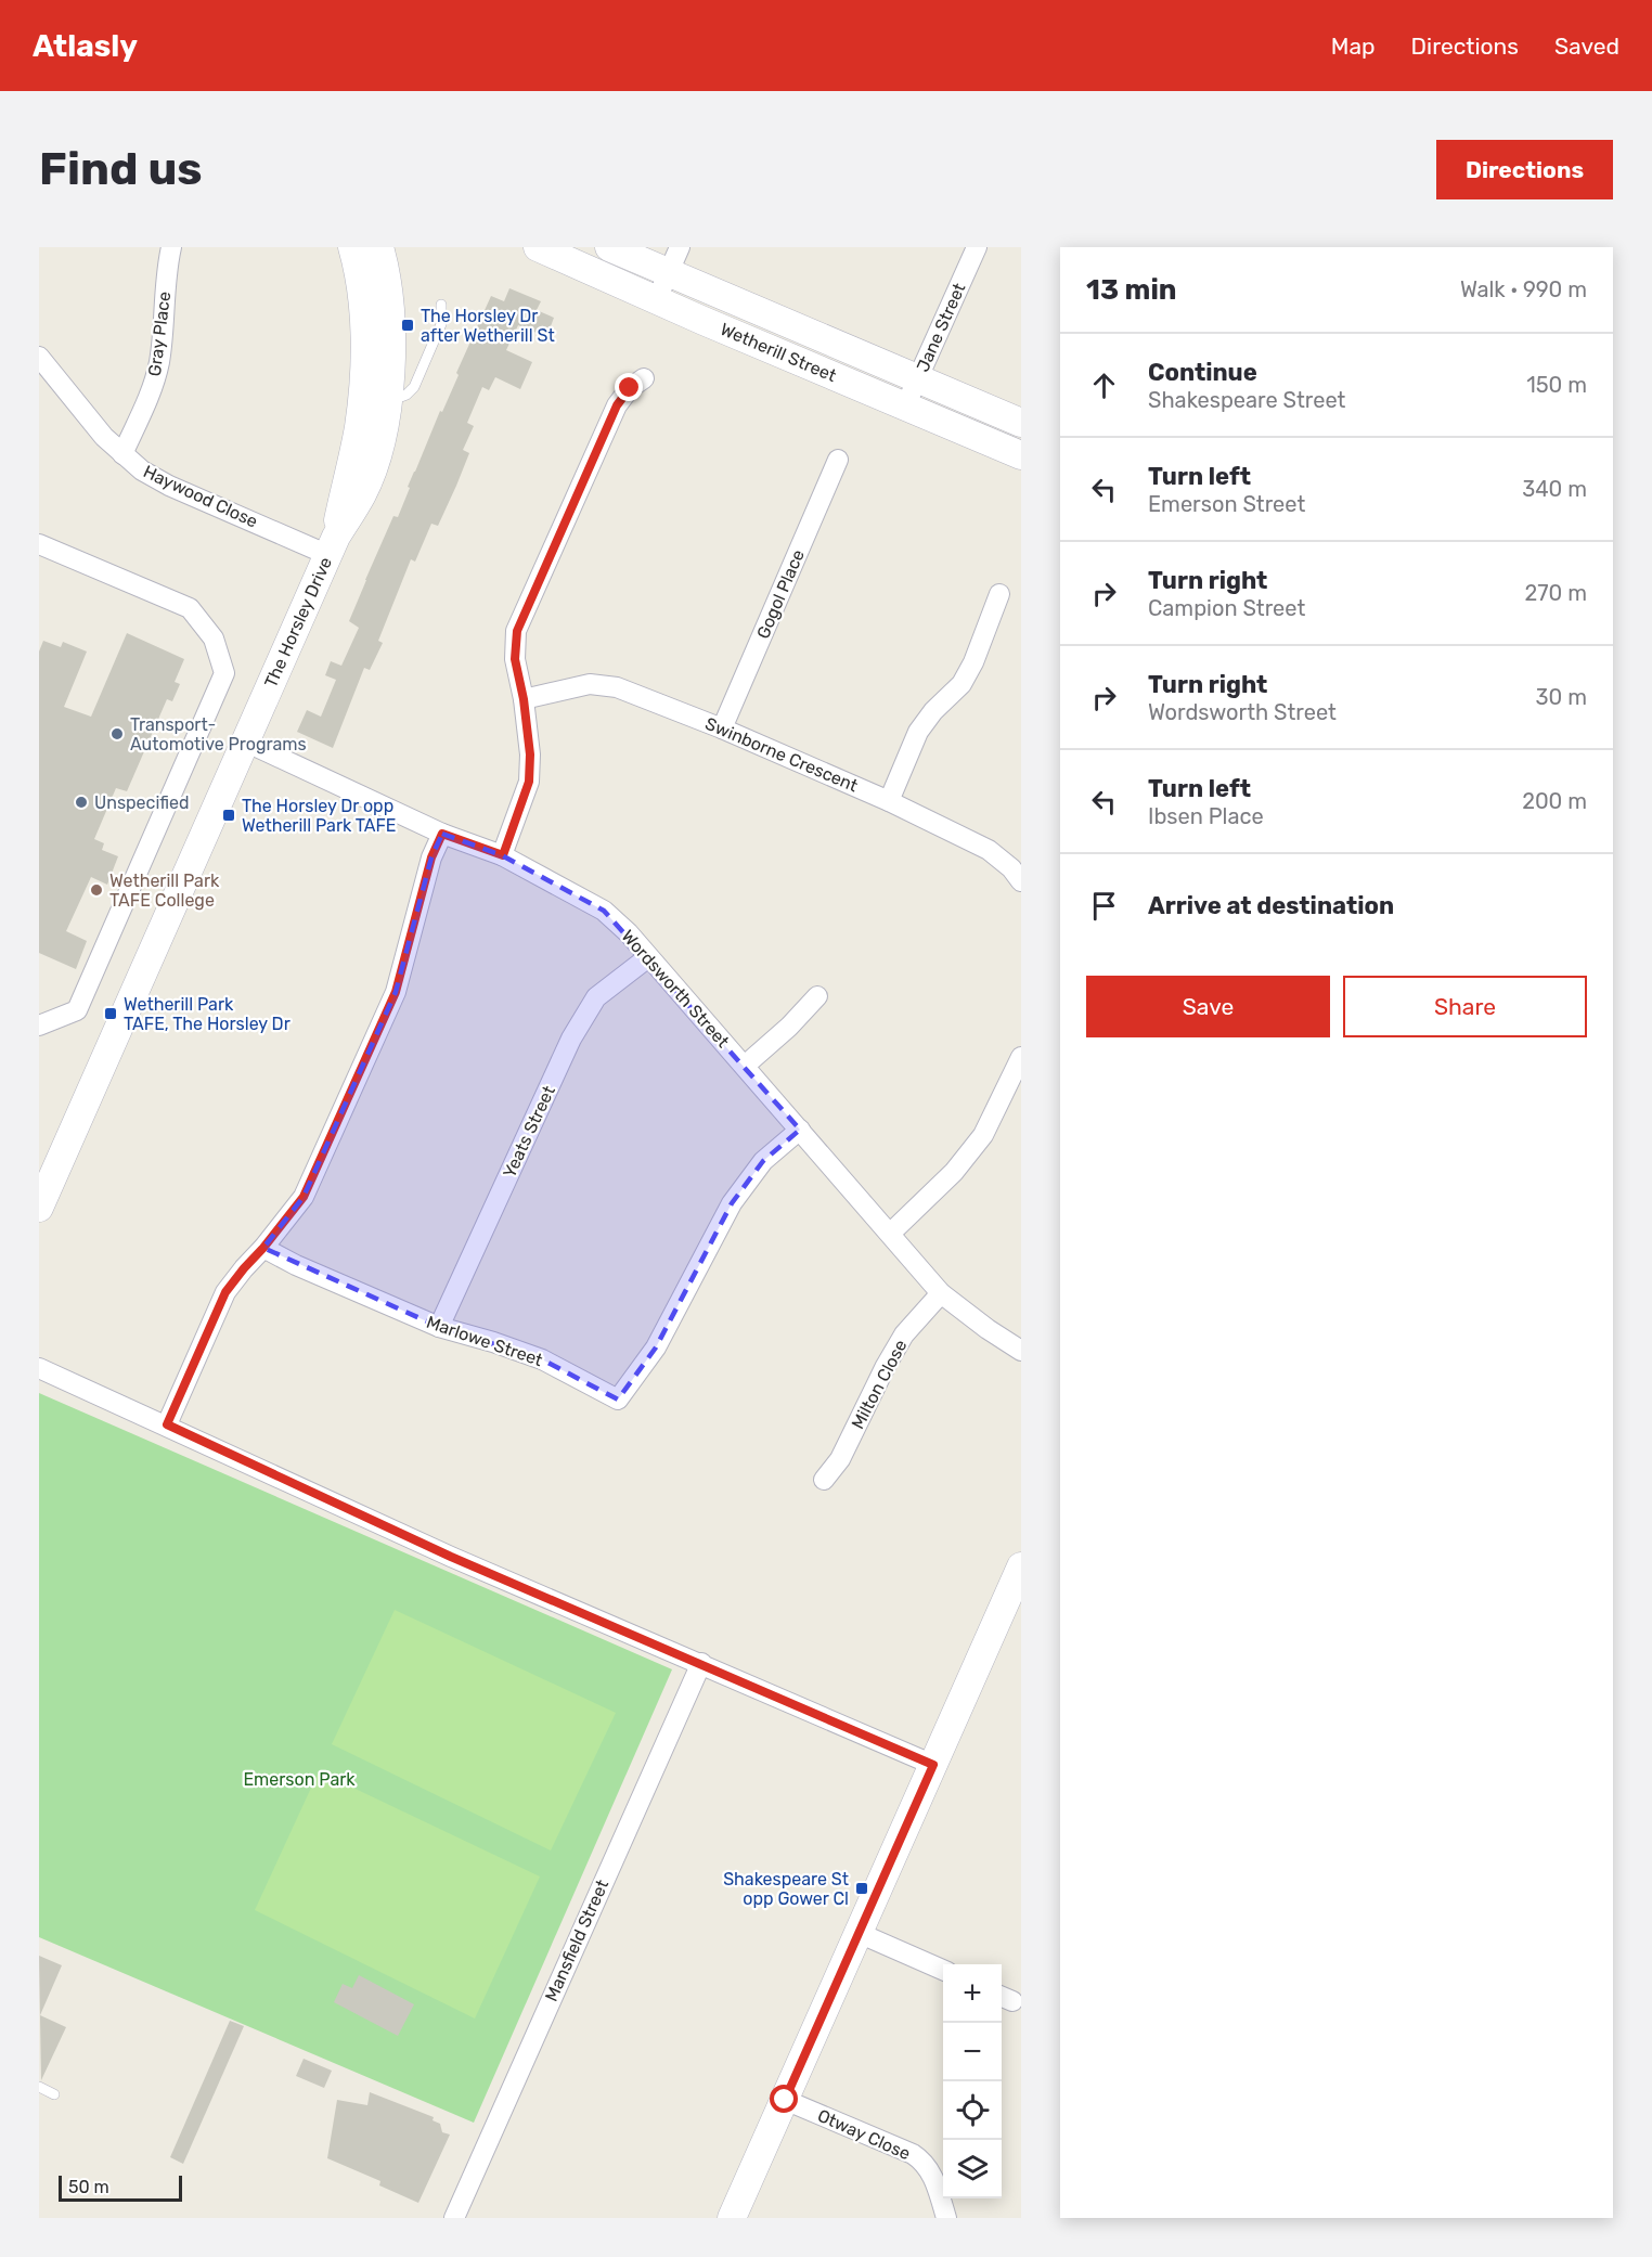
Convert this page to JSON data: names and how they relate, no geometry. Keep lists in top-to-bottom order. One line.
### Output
{"streets":{"main road":["Wetherill Street","The Horsley Drive"],"street":["Jane Street","Gray Place","Haywood Close","Gogol Place","Swinborne Crescent","Wordsworth Street","Yeats Street","Marlowe Street","Milton Close","Mansfield Street","Otway Close"]},"crossings":[["Jane Street","Wetherill Street"],["Gray Place","Haywood Close"],["Haywood Close","The Horsley Drive"],["Gogol Place","Swinborne Crescent"],["The Horsley Drive","Wordsworth Street"],["Wordsworth Street","Yeats Street"],["Wordsworth Street","Marlowe Street"],["Wordsworth Street","Milton Close"],["Yeats Street","Marlowe Street"]],"parks":["Emerson Park"],"places":{"transit":["The Horsley Dr after Wetherill St","The Horsley Dr opp Wetherill Park TAFE","Wetherill Park TAFE, The Horsley Dr","Shakespeare St opp Gower Cl"],"other":["Transport- Automotive Programs","Unspecified","Wetherill Park TAFE College"]},"scale_bar":"50 m","page":{"header":"Atlasly","nav":["Map","Directions","Saved"],"buttons":["Directions",["Save","Share"]],"title":"Find us","heading":["13 min","Walk · 990 m"],"list":[["Continue","Shakespeare Street","150 m"],["Turn left","Emerson Street","340 m"],["Turn right","Campion Street","270 m"],["Turn right","Wordsworth Street","30 m"],["Turn left","Ibsen Place","200 m"],"Arrive at destination"],"map_buttons":["+","−"],"scale":"50 m"}}
